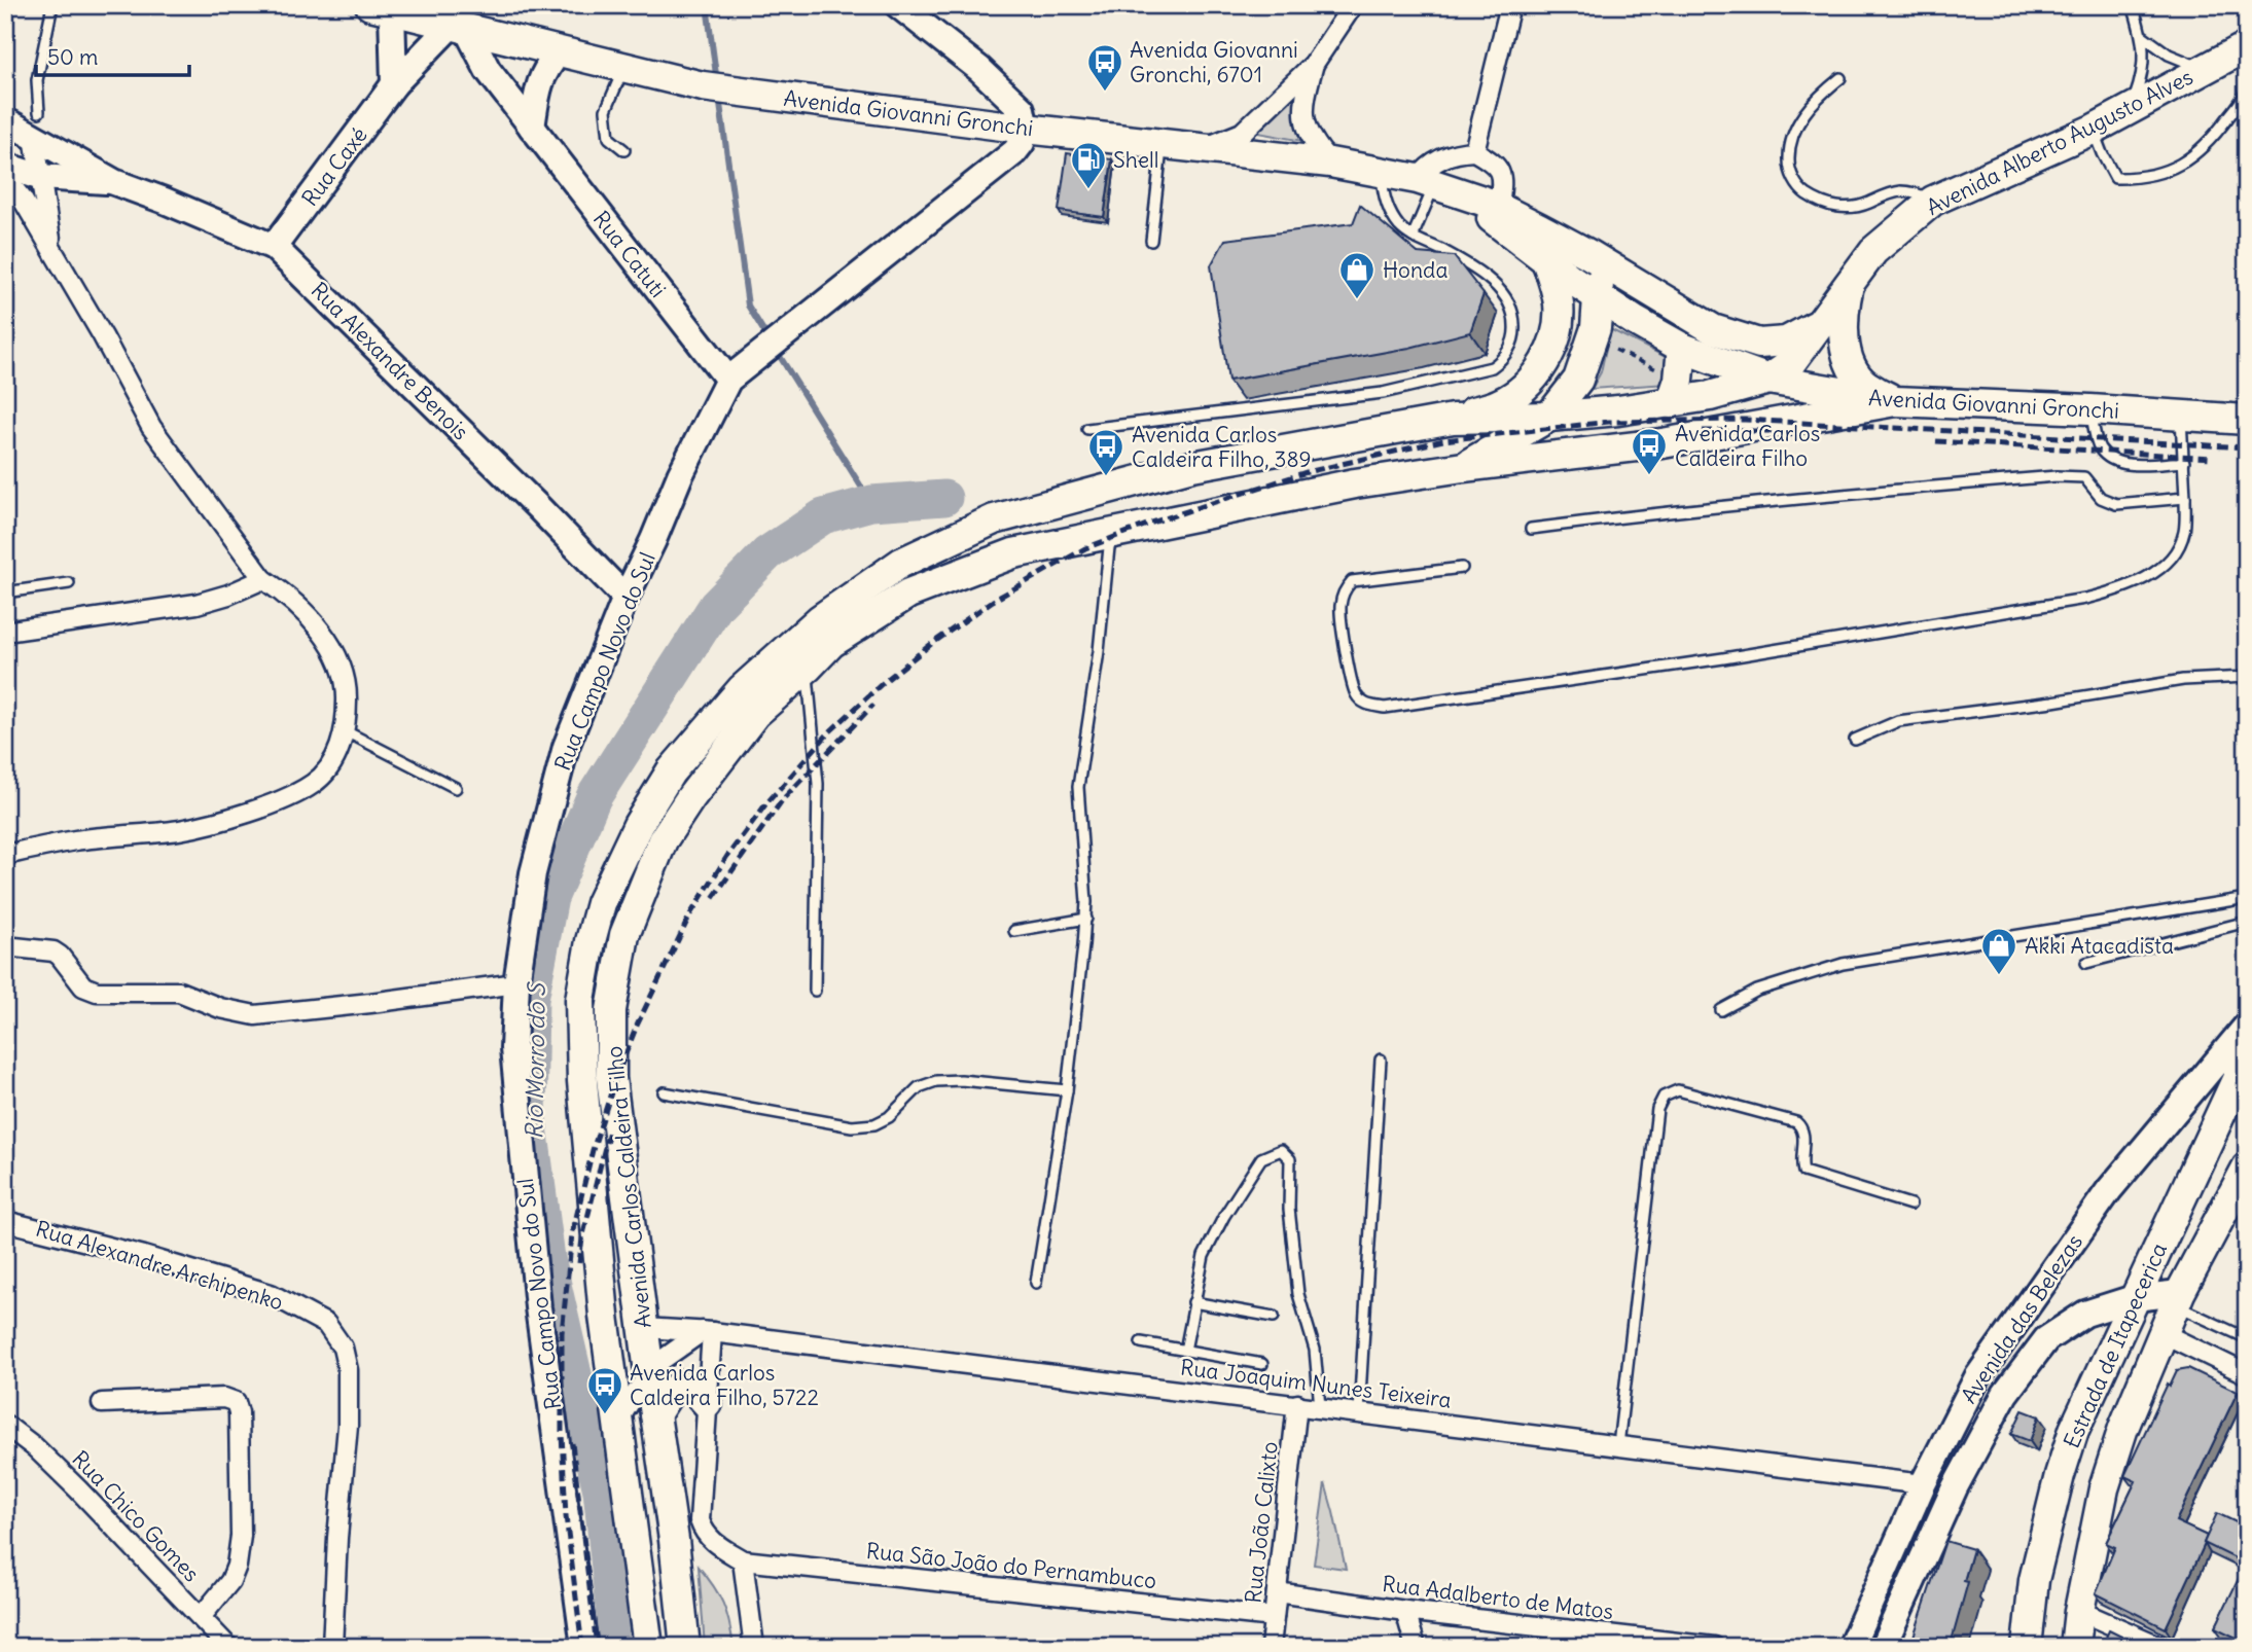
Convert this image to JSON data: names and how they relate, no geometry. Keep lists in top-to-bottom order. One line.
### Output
{"streets":{"main road":["Avenida Giovanni Gronchi","Avenida Alberto Augusto Alves","Avenida Carlos Caldeira Filho","Estrada de Itapecerica"],"street":["Rua Caxé","Rua Catuti","Rua Alexandre Benois","Rua Campo Novo do Sul","Rua Alexandre Archipenko","Avenida das Belezas","Rua Joaquim Nunes Teixeira","Rua Chico Gomes","Rua João Calixto","Rua São João do Pernambuco","Rua Adalberto de Matos"]},"crossings":[["Avenida Giovanni Gronchi","Avenida Alberto Augusto Alves"],["Avenida Giovanni Gronchi","Rua Caxé"],["Avenida Giovanni Gronchi","Rua Catuti"],["Avenida Giovanni Gronchi","Rua Campo Novo do Sul"],["Avenida Giovanni Gronchi","Avenida Carlos Caldeira Filho"],["Avenida Alberto Augusto Alves","Avenida Carlos Caldeira Filho"],["Rua Caxé","Rua Catuti"],["Rua Caxé","Rua Alexandre Benois"],["Rua Catuti","Rua Campo Novo do Sul"],["Rua Alexandre Benois","Rua Campo Novo do Sul"],["Avenida Carlos Caldeira Filho","Rua Joaquim Nunes Teixeira"],["Avenida das Belezas","Estrada de Itapecerica"],["Avenida das Belezas","Rua Joaquim Nunes Teixeira"],["Rua Joaquim Nunes Teixeira","Rua João Calixto"],["Rua João Calixto","Rua São João do Pernambuco"],["Rua João Calixto","Rua Adalberto de Matos"]],"water":["Rio Morro do S"],"places":{"bus stop":["Avenida Giovanni Gronchi, 6701","Avenida Carlos Caldeira Filho","Avenida Carlos Caldeira Filho, 389","Avenida Carlos Caldeira Filho, 5722"],"fuel station":["Shell"],"shop":["Honda","Akki Atacadista"]},"scale_bar":"50 m"}
